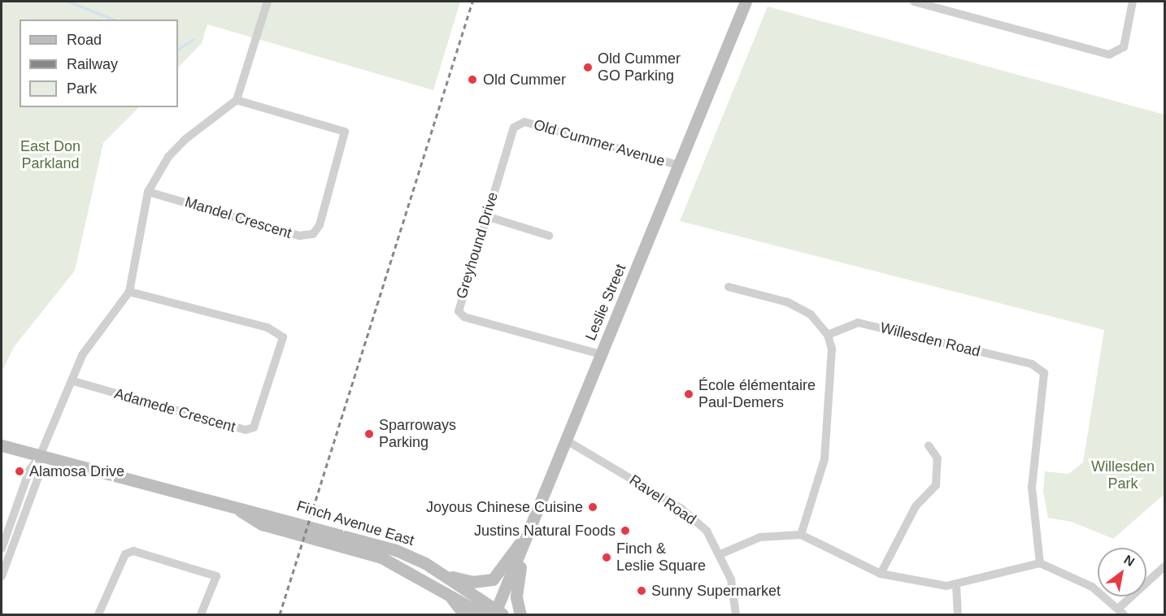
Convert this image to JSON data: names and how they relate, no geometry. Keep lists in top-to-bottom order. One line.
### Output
{"streets":{"main road":["Leslie Street","Finch Avenue East"],"street":["Old Cummer Avenue","Mandel Crescent","Greyhound Drive","Willesden Road","Adamede Crescent","Ravel Road"]},"crossings":[["Old Cummer Avenue","Greyhound Drive"],["Old Cummer Avenue","Leslie Street"],["Greyhound Drive","Leslie Street"],["Leslie Street","Ravel Road"],["Leslie Street","Finch Avenue East"]],"parks":["East Don Parkland","Willesden Park"],"places":["Old Cummer GO Parking","Old Cummer","École élémentaire Paul-Demers","Sparroways Parking","Alamosa Drive","Joyous Chinese Cuisine","Justins Natural Foods","Finch & Leslie Square","Sunny Supermarket"],"legend":["Road","Railway","Park"],"north":"top right"}
